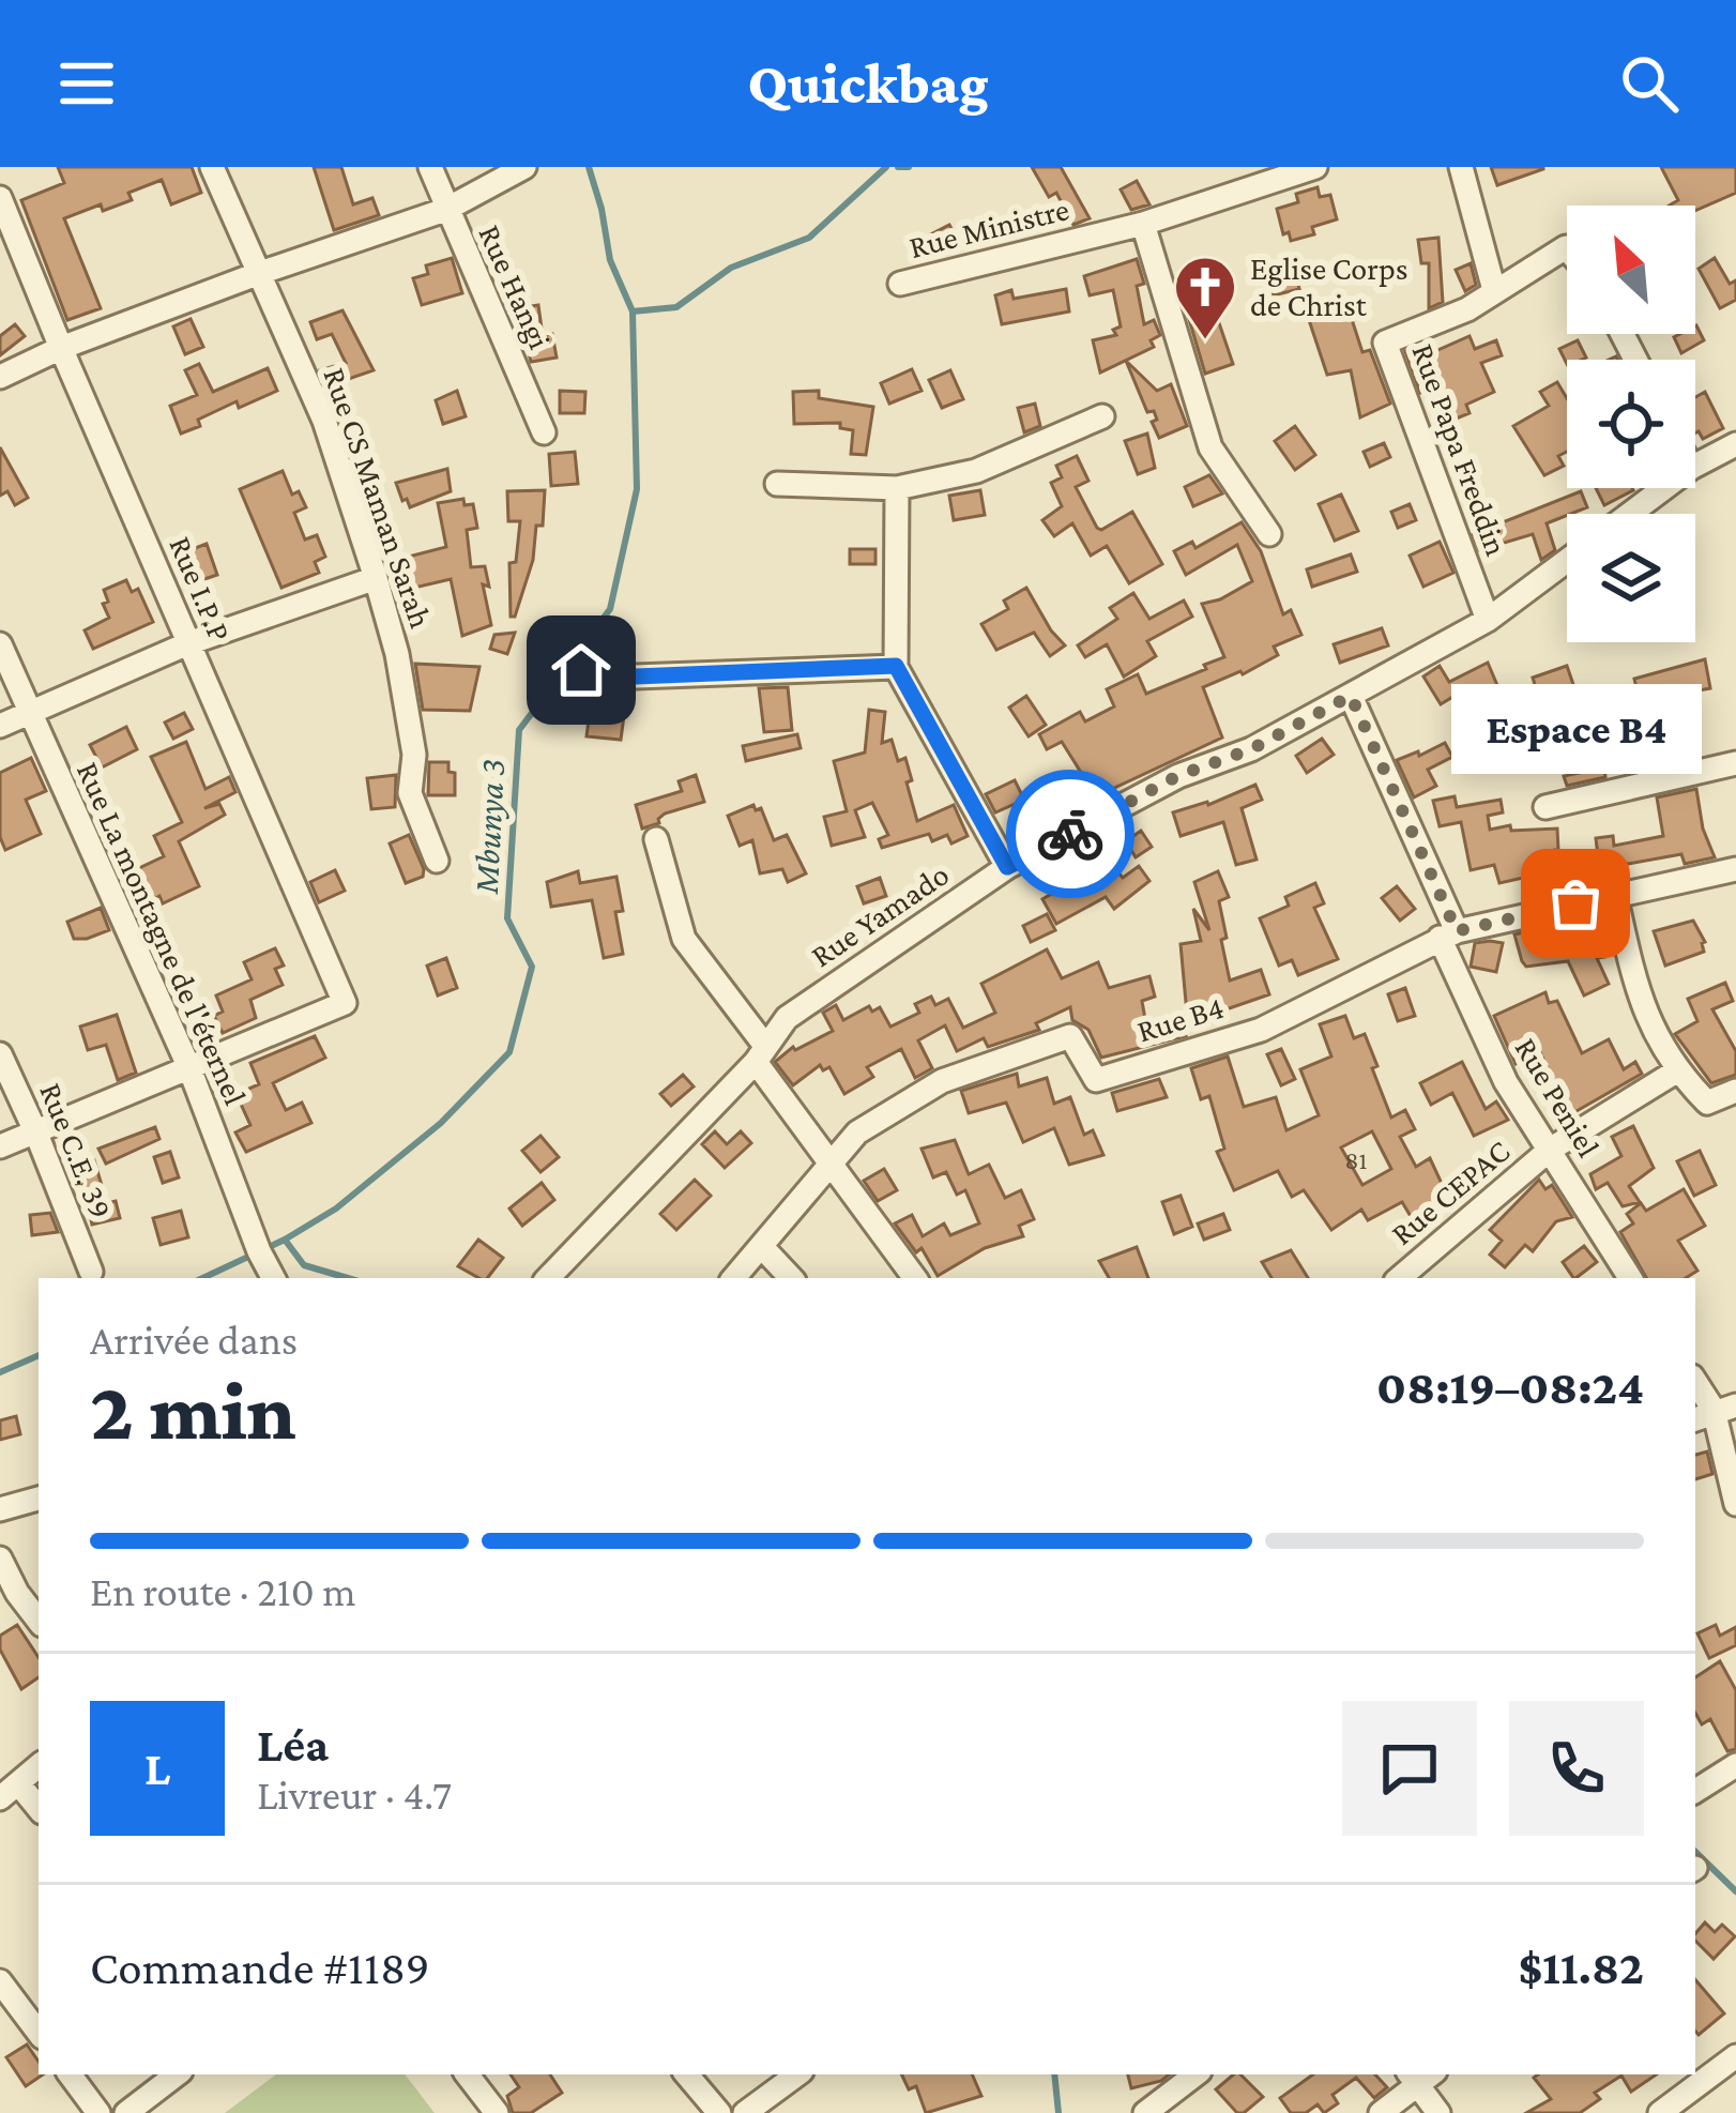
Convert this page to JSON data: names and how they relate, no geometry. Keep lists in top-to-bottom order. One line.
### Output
{"streets":{"street":["Rue Ministre","Rue Hangi","Rue Papa Freddin","Rue CS Maman Sarah","Rue I.P.P","Rue Yamado","Rue La montagne de l'éternel","Rue B4","Rue Peniel","Rue C.E. 39","Rue CEPAC"]},"crossings":[["Rue Papa Freddin","Rue Yamado"],["Rue I.P.P","Rue La montagne de l'éternel"],["Rue Yamado","Rue Peniel"],["Rue B4","Rue Peniel"],["Rue Peniel","Rue CEPAC"]],"water":["Mbunya 3"],"places":{"church":["Eglise Corps de Christ"],"other":["Espace B4"]},"house_numbers":["81"],"north":"top left","page":{"header":"Quickbag","bubble":"Espace B4","heading":["2 min","Arrivée dans","08:19–08:24"],"panel":["Léa","Livreur · 4.7","Commande #1189","$11.82"],"bar":"En route · 210 m","round":"L"}}
